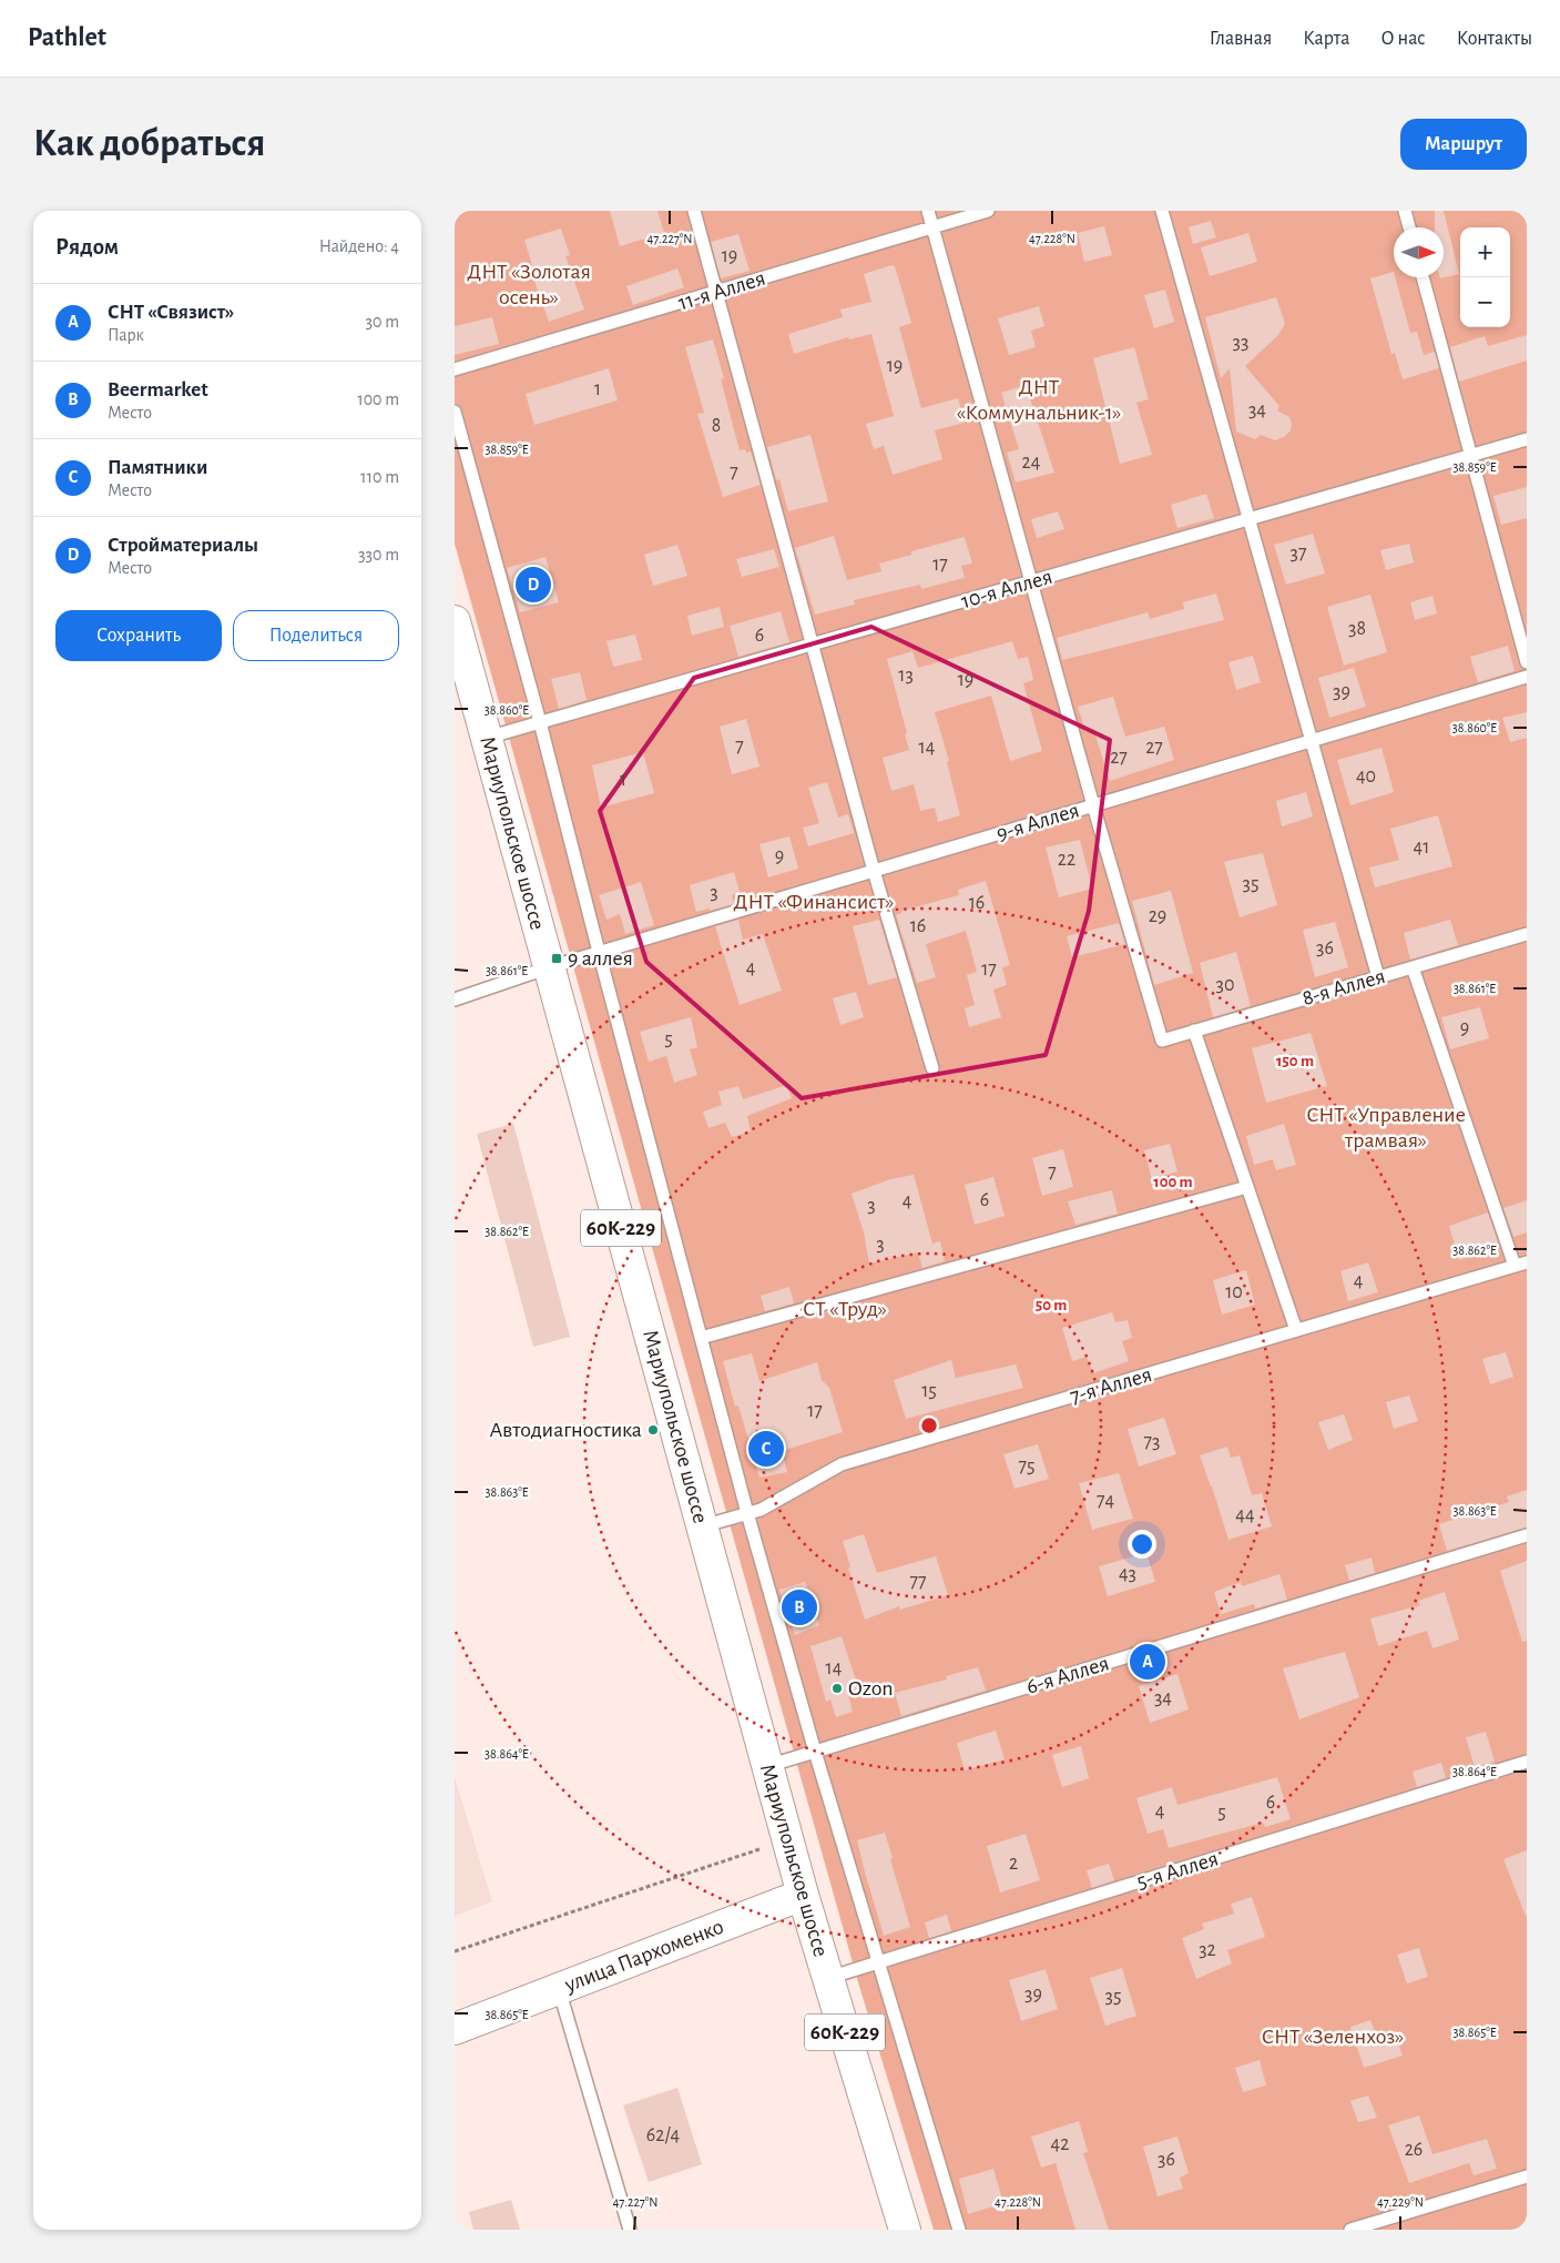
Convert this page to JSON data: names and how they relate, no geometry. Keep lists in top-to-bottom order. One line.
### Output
{"streets":{"main road":["Мариупольское шоссе","60К-229","улица Пархоменко"],"lane":["11-я Аллея","10-я Аллея","9-я Аллея","8-я Аллея","7-я Аллея","6-я Аллея","5-я Аллея"]},"crossings":[["10-я Аллея","Мариупольское шоссе"],["9-я Аллея","Мариупольское шоссе"],["9-я Аллея","8-я Аллея"],["Мариупольское шоссе","7-я Аллея"],["Мариупольское шоссе","6-я Аллея"],["Мариупольское шоссе","5-я Аллея"],["Мариупольское шоссе","улица Пархоменко"]],"parks":["ДНТ «Золотая осень»","ДНТ «Коммунальник-1»","ДНТ «Финансист»","СНТ «Управление трамвая»","СТ «Труд»","СНТ «Зеленхоз»"],"places":{"transit":["9 аллея"],"other":["Автодиагностика","Ozon"]},"house_numbers":["19","33","19","1","34","8","24","7","37","17","38","6","13","19","39","7","14","27","27","40","1","41","9","22","35","3","16","29","16","36","4","17","30","9","5","7","6","4","3","3","4","10","15","17","73","75","74","44","43","77","14","34","6","4","5","2","32","39","35","62/4","42","26","36"],"north":"right","page":{"header":"Pathlet","nav":["Главная","Карта","О нас","Контакты"],"buttons":["Маршрут",["Сохранить","Поделиться"]],"title":"Как добраться","heading":["Рядом","Найдено: 4"],"map_buttons":["+","−"],"list":[{"mark":"A","name":"СНТ «Связист»","note":"Парк","value":"30 m"},{"mark":"B","name":"Beermarket","note":"Место","value":"100 m"},{"mark":"C","name":"Памятники","note":"Место","value":"110 m"},{"mark":"D","name":"Стройматериалы","note":"Место","value":"330 m"}],"pins":["D","C","B","A"]},"coordinates":["47.227°N","47.228°N","38.859°E","38.860°E","38.861°E","38.862°E","38.863°E","38.864°E","38.865°E","47.229°N"],"rings":["150 m","100 m","50 m"]}
